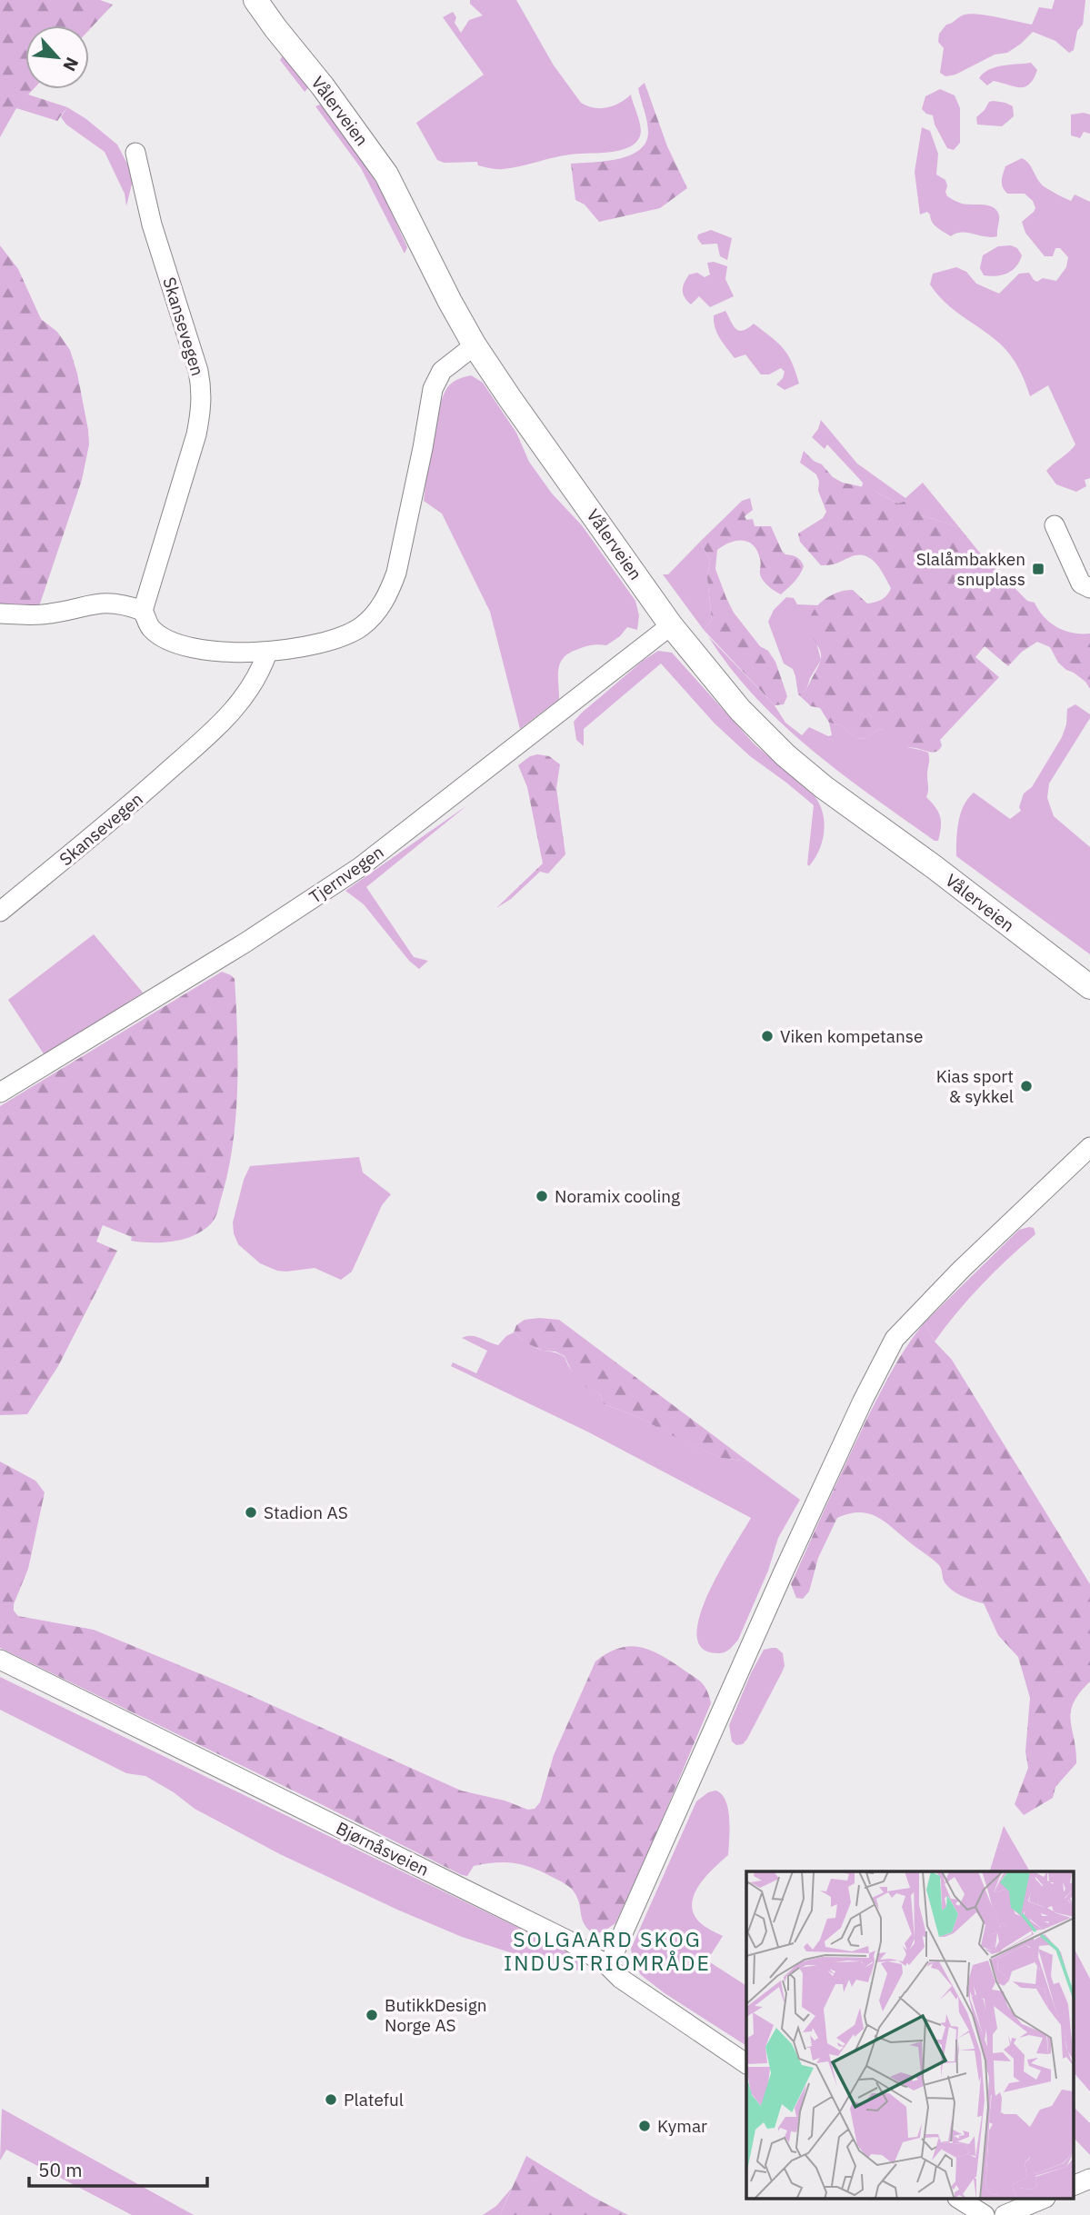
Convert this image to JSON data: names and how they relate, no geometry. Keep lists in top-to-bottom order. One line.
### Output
{"streets":{"street":["Vålerveien","Skansevegen","Tjernvegen","Bjørnåsveien"]},"crossings":[["Vålerveien","Tjernvegen"]],"districts":["SOLGAARD SKOG INDUSTRIOMRÅDE"],"places":{"transit":["Slalåmbakken snuplass"],"other":["Viken kompetanse","Kias sport & sykkel","Noramix cooling","Stadion AS","ButikkDesign Norge AS","Plateful","Kymar"]},"scale_bar":"50 m","north":"bottom right"}
